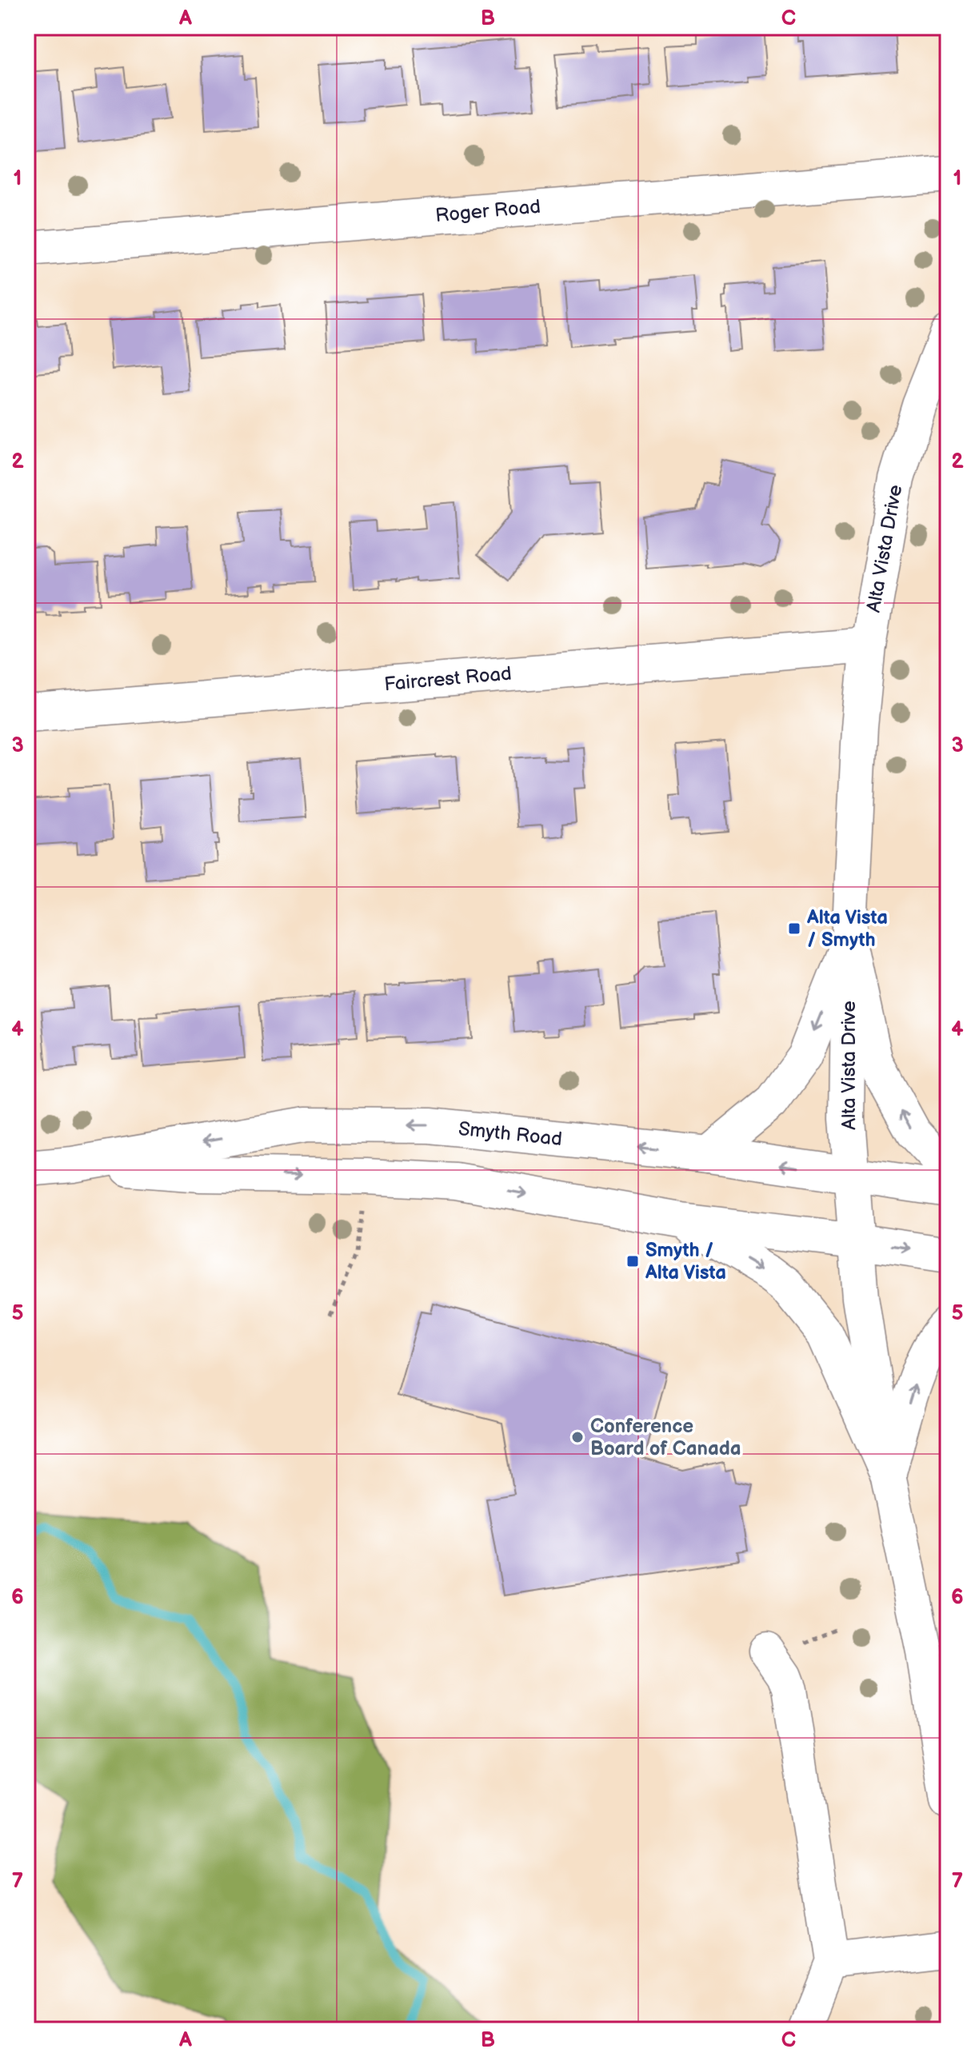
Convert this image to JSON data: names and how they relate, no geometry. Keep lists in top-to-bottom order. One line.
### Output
{"streets":{"street":["Roger Road","Alta Vista Drive","Faircrest Road","Smyth Road"]},"crossings":[["Alta Vista Drive","Faircrest Road"],["Alta Vista Drive","Smyth Road"]],"places":{"transit":["Alta Vista / Smyth","Smyth / Alta Vista"],"other":["Conference Board of Canada"]},"grid":{"columns":["A","B","C"],"rows":["1","2","3","4","5","6","7"]}}
